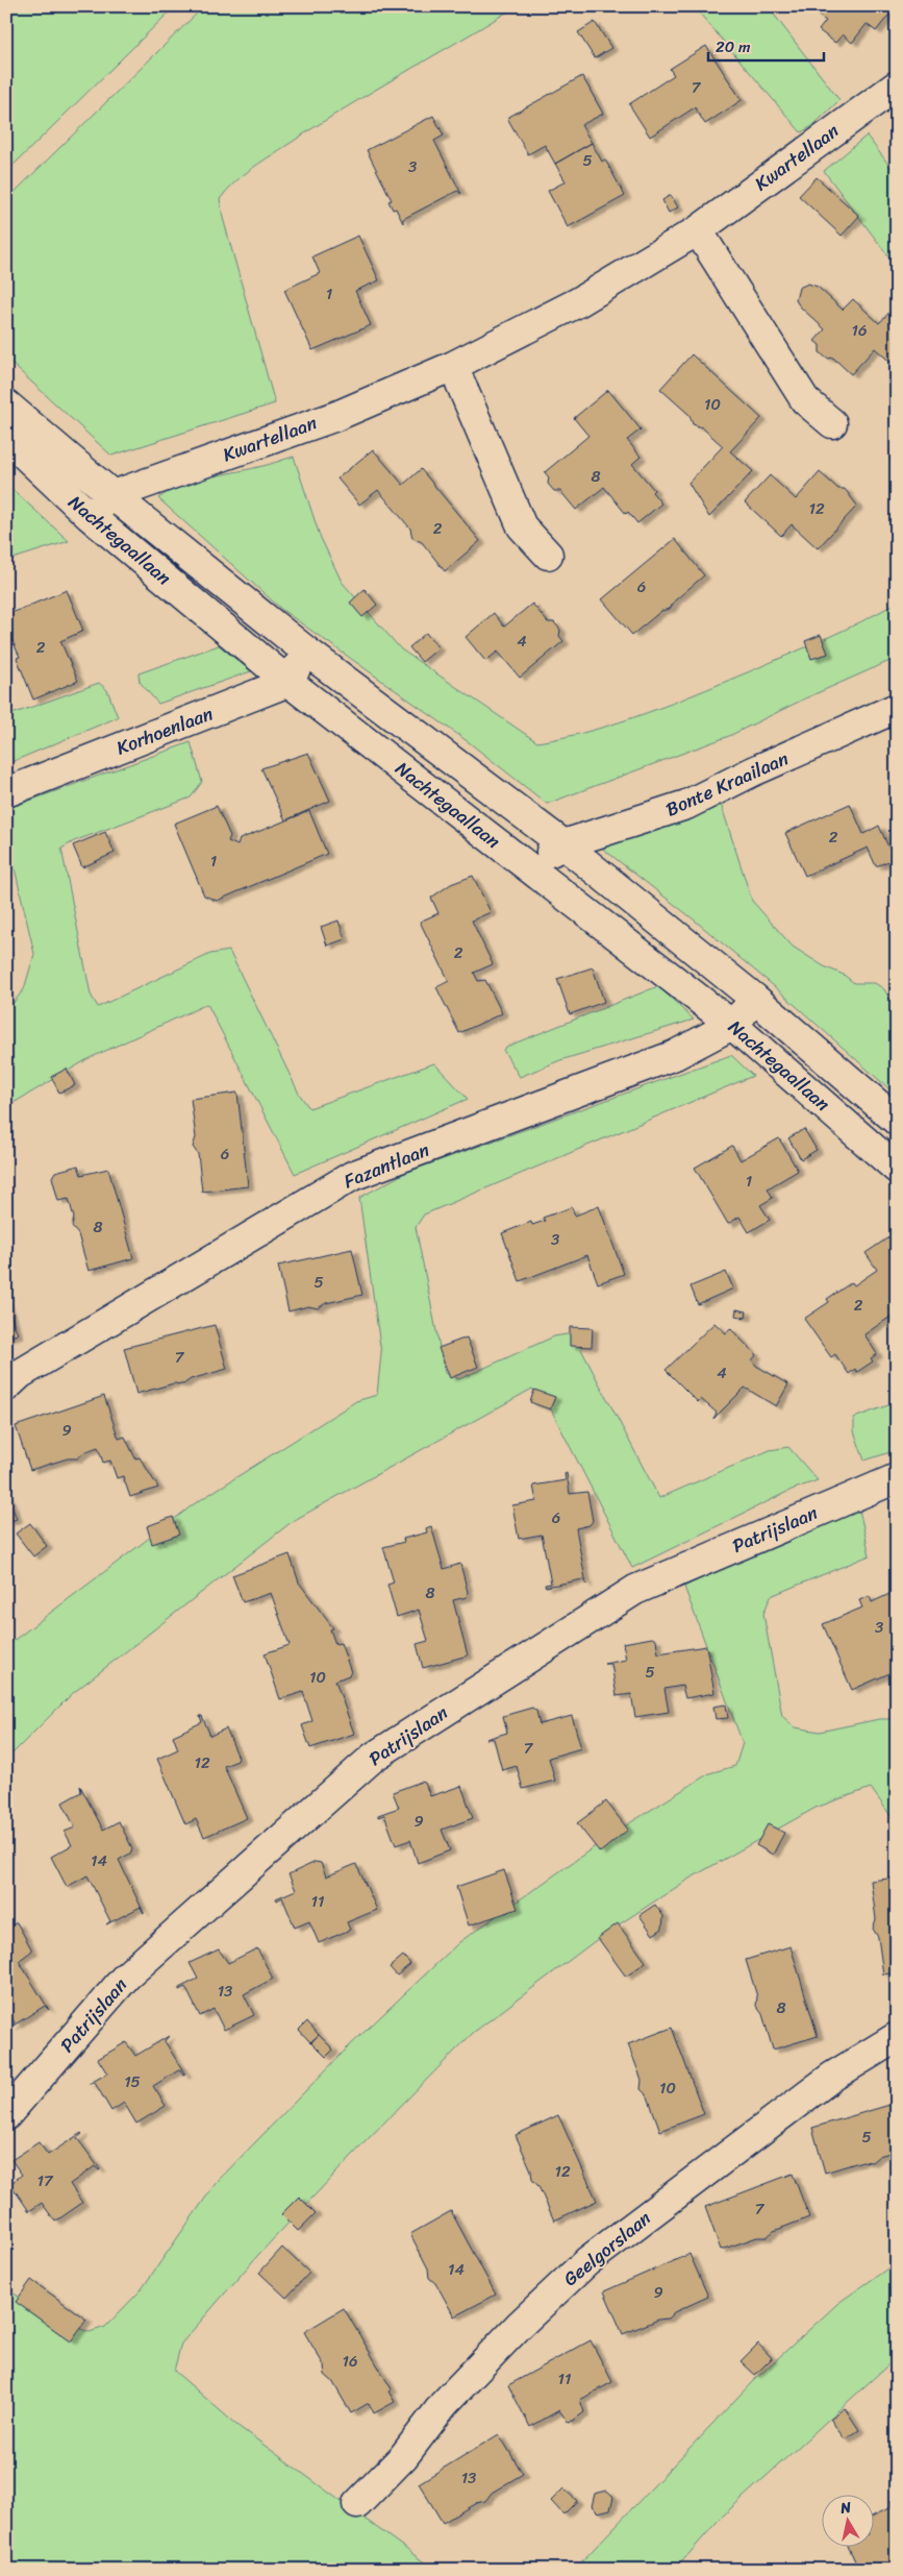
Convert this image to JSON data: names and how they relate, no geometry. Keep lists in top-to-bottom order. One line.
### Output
{"streets":{"street":["Kwartellaan","Nachtegaallaan","Korhoenlaan","Bonte Kraailaan","Fazantlaan","Patrijslaan","Geelgorslaan"]},"crossings":[["Kwartellaan","Nachtegaallaan"],["Nachtegaallaan","Korhoenlaan"],["Nachtegaallaan","Bonte Kraailaan"],["Nachtegaallaan","Fazantlaan"]],"house_numbers":["7","5","3","1","16","10","8","12","2","6","4","2","2","1","2","6","1","8","3","5","2","7","4","9","6","8","3","5","10","7","12","9","14","11","13","8","15","10","5","12","17","7","14","9","16","11","13"],"scale_bar":"20 m","north":"top"}
